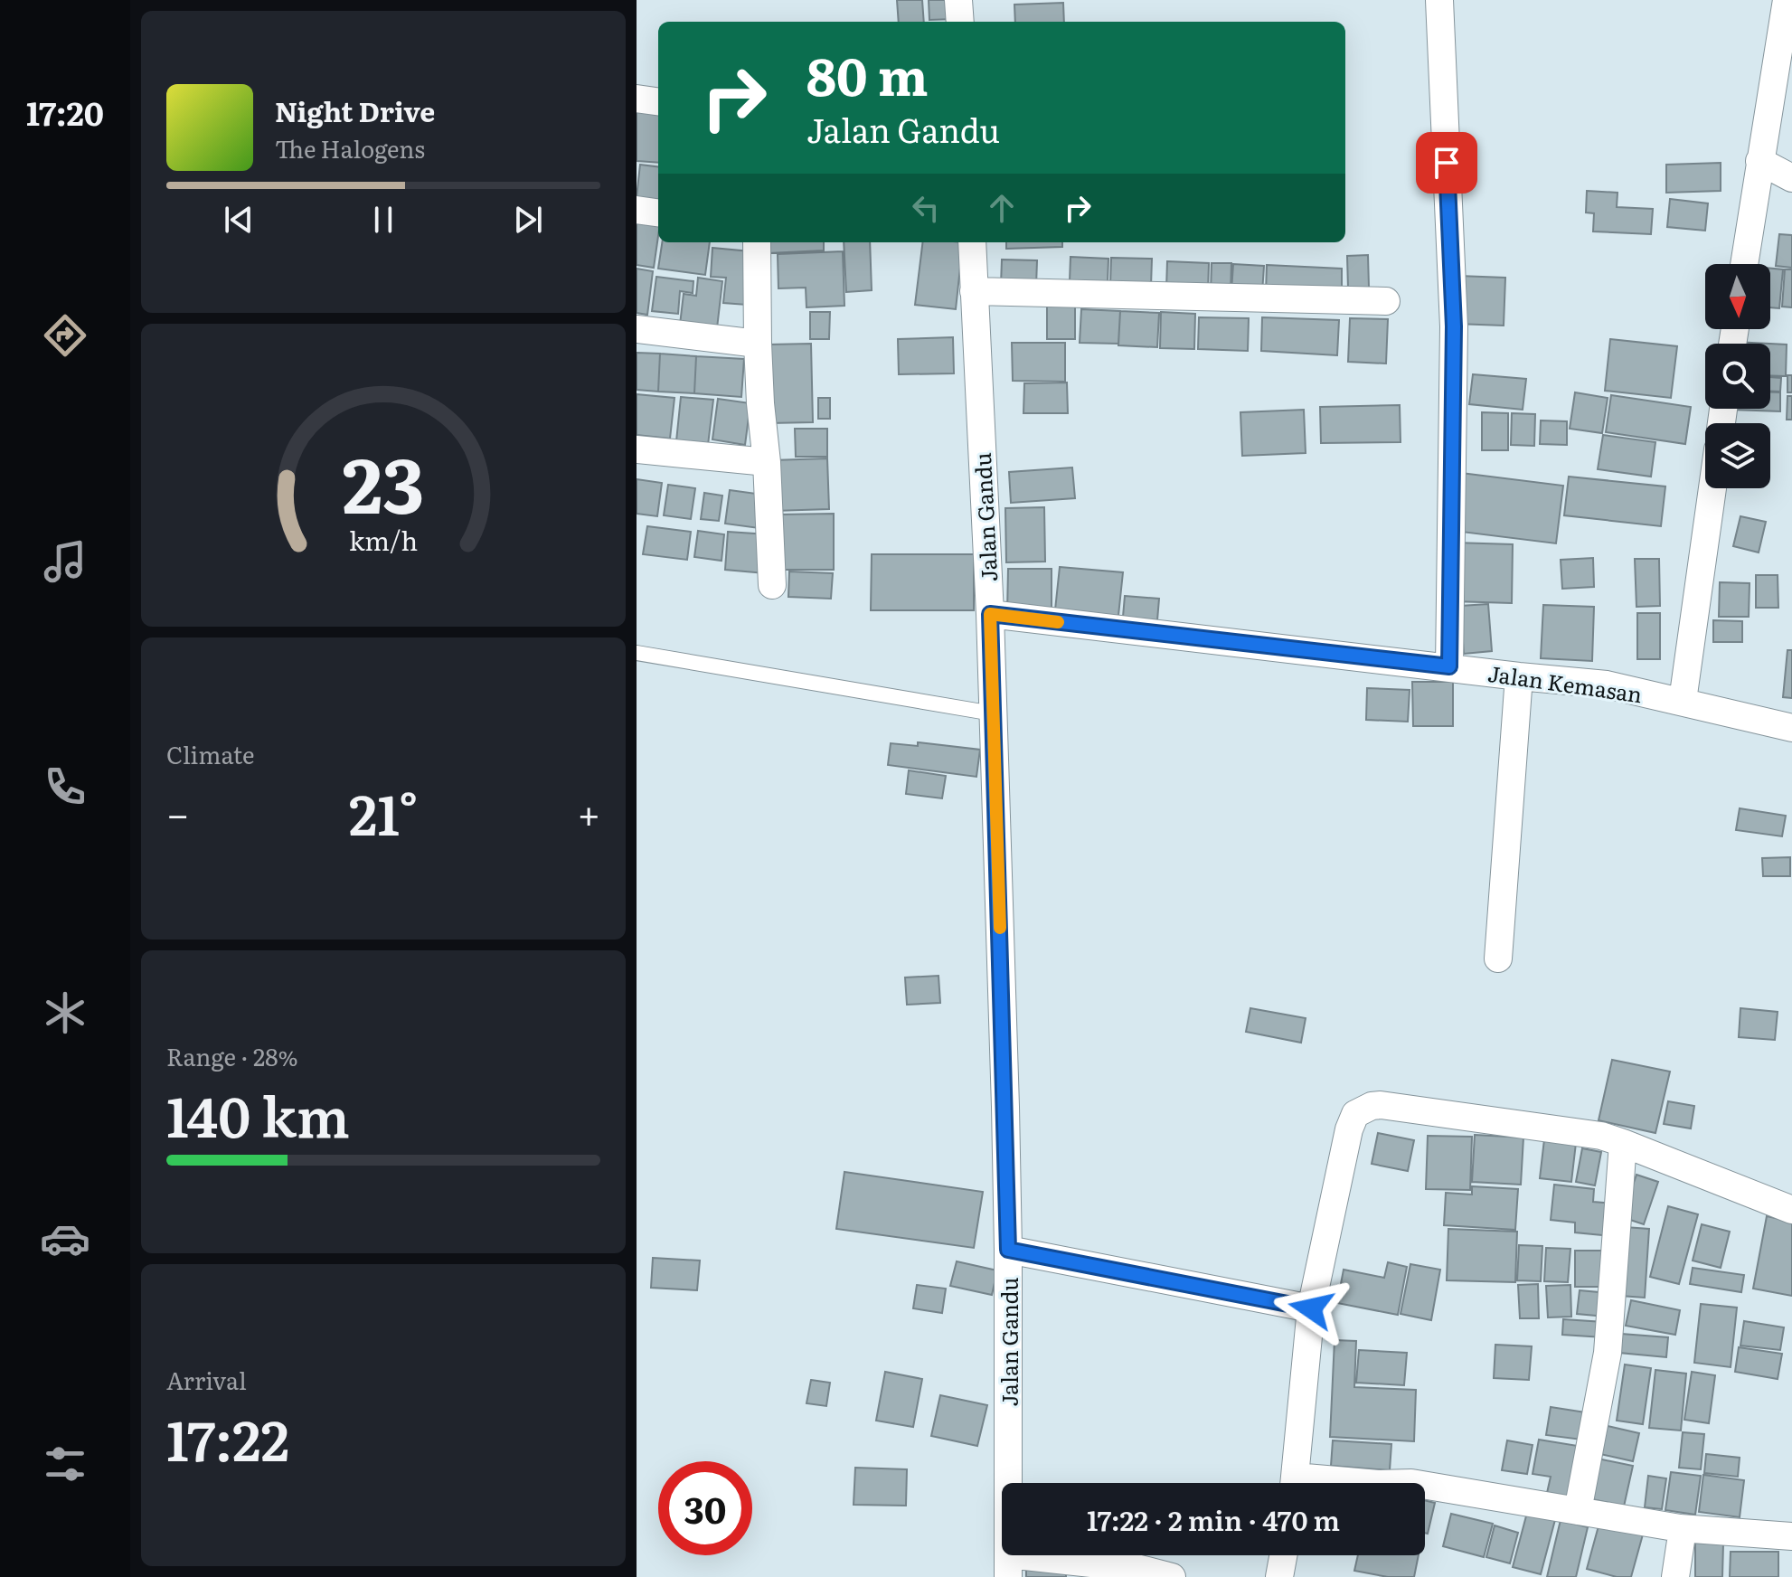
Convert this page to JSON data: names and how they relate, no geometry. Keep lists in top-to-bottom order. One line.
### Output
{"streets":{"street":["Jalan Gandu","Jalan Kemasan"]},"crossings":[["Jalan Gandu","Jalan Kemasan"]],"north":"bottom","page":{"tabs":"17:20","turn":["80 m","Jalan Gandu"],"song":["Night Drive","The Halogens"],"tile":["Climate",["Range · 28%","140 km"],["Arrival","17:22"]],"heat":["−","21°","+"],"limit":"30","trip":"17:22 · 2 min · 470 m","gauge":["23","km/h"]}}
